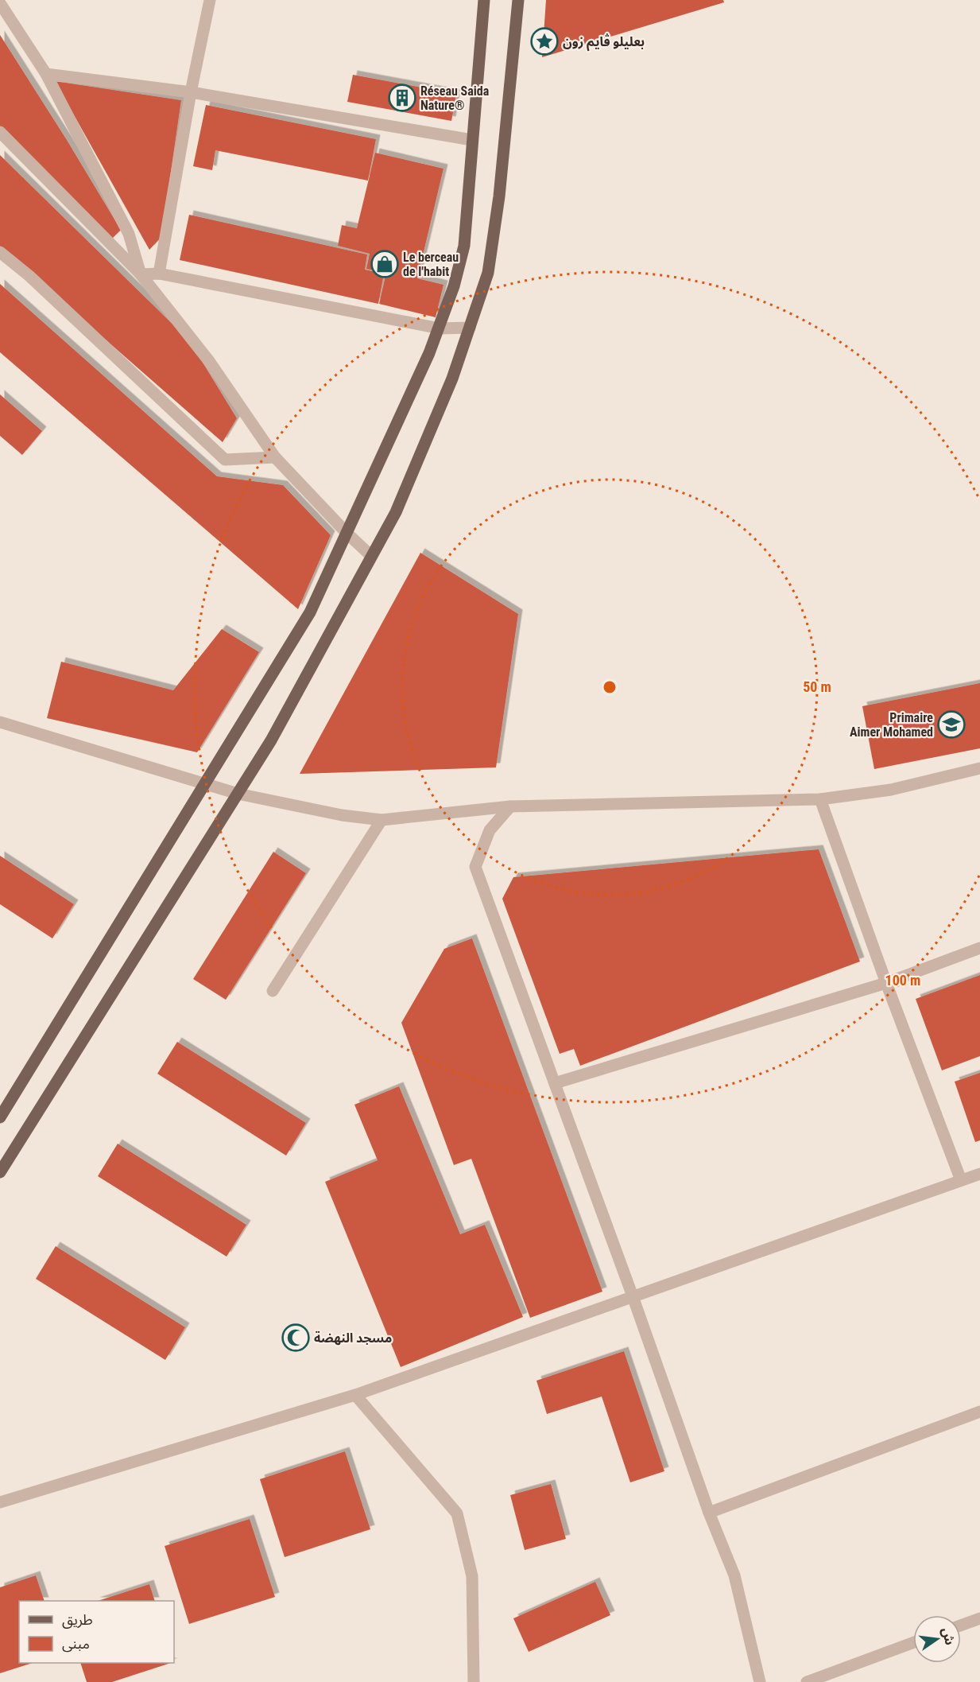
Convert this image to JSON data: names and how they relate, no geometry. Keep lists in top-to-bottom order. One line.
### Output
{"places":{"place":["بعليلو ڨايم زون"],"building":["Réseau Saida Nature®"],"shop":["Le berceau de l'habit"],"school or university":["Primaire Aimer Mohamed"],"mosque":["مسجد النهضة"]},"legend":["طريق","مبنى"],"north":"right","rings":["50 m","100 m"]}
